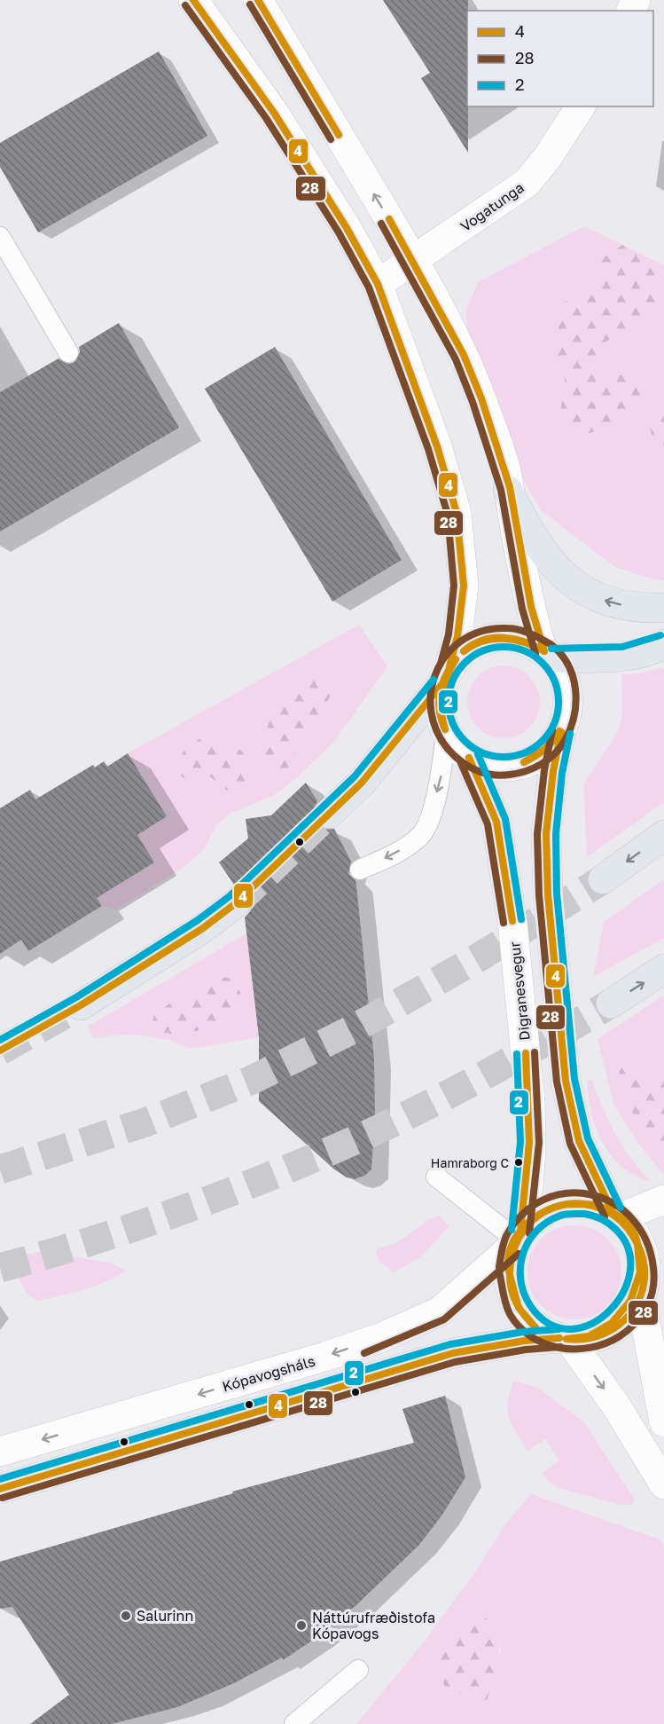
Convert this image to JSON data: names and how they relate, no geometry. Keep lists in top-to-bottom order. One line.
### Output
{"streets":{"street":["Vogatunga","Digranesvegur","Kópavogsháls"]},"crossings":[["Digranesvegur","Kópavogsháls"]],"places":["Hamraborg C","Salurinn","Náttúrufræðistofa Kópavogs"],"lines":["transit line 4","transit line 28","transit line 2"],"legend":["4","28","2"]}
